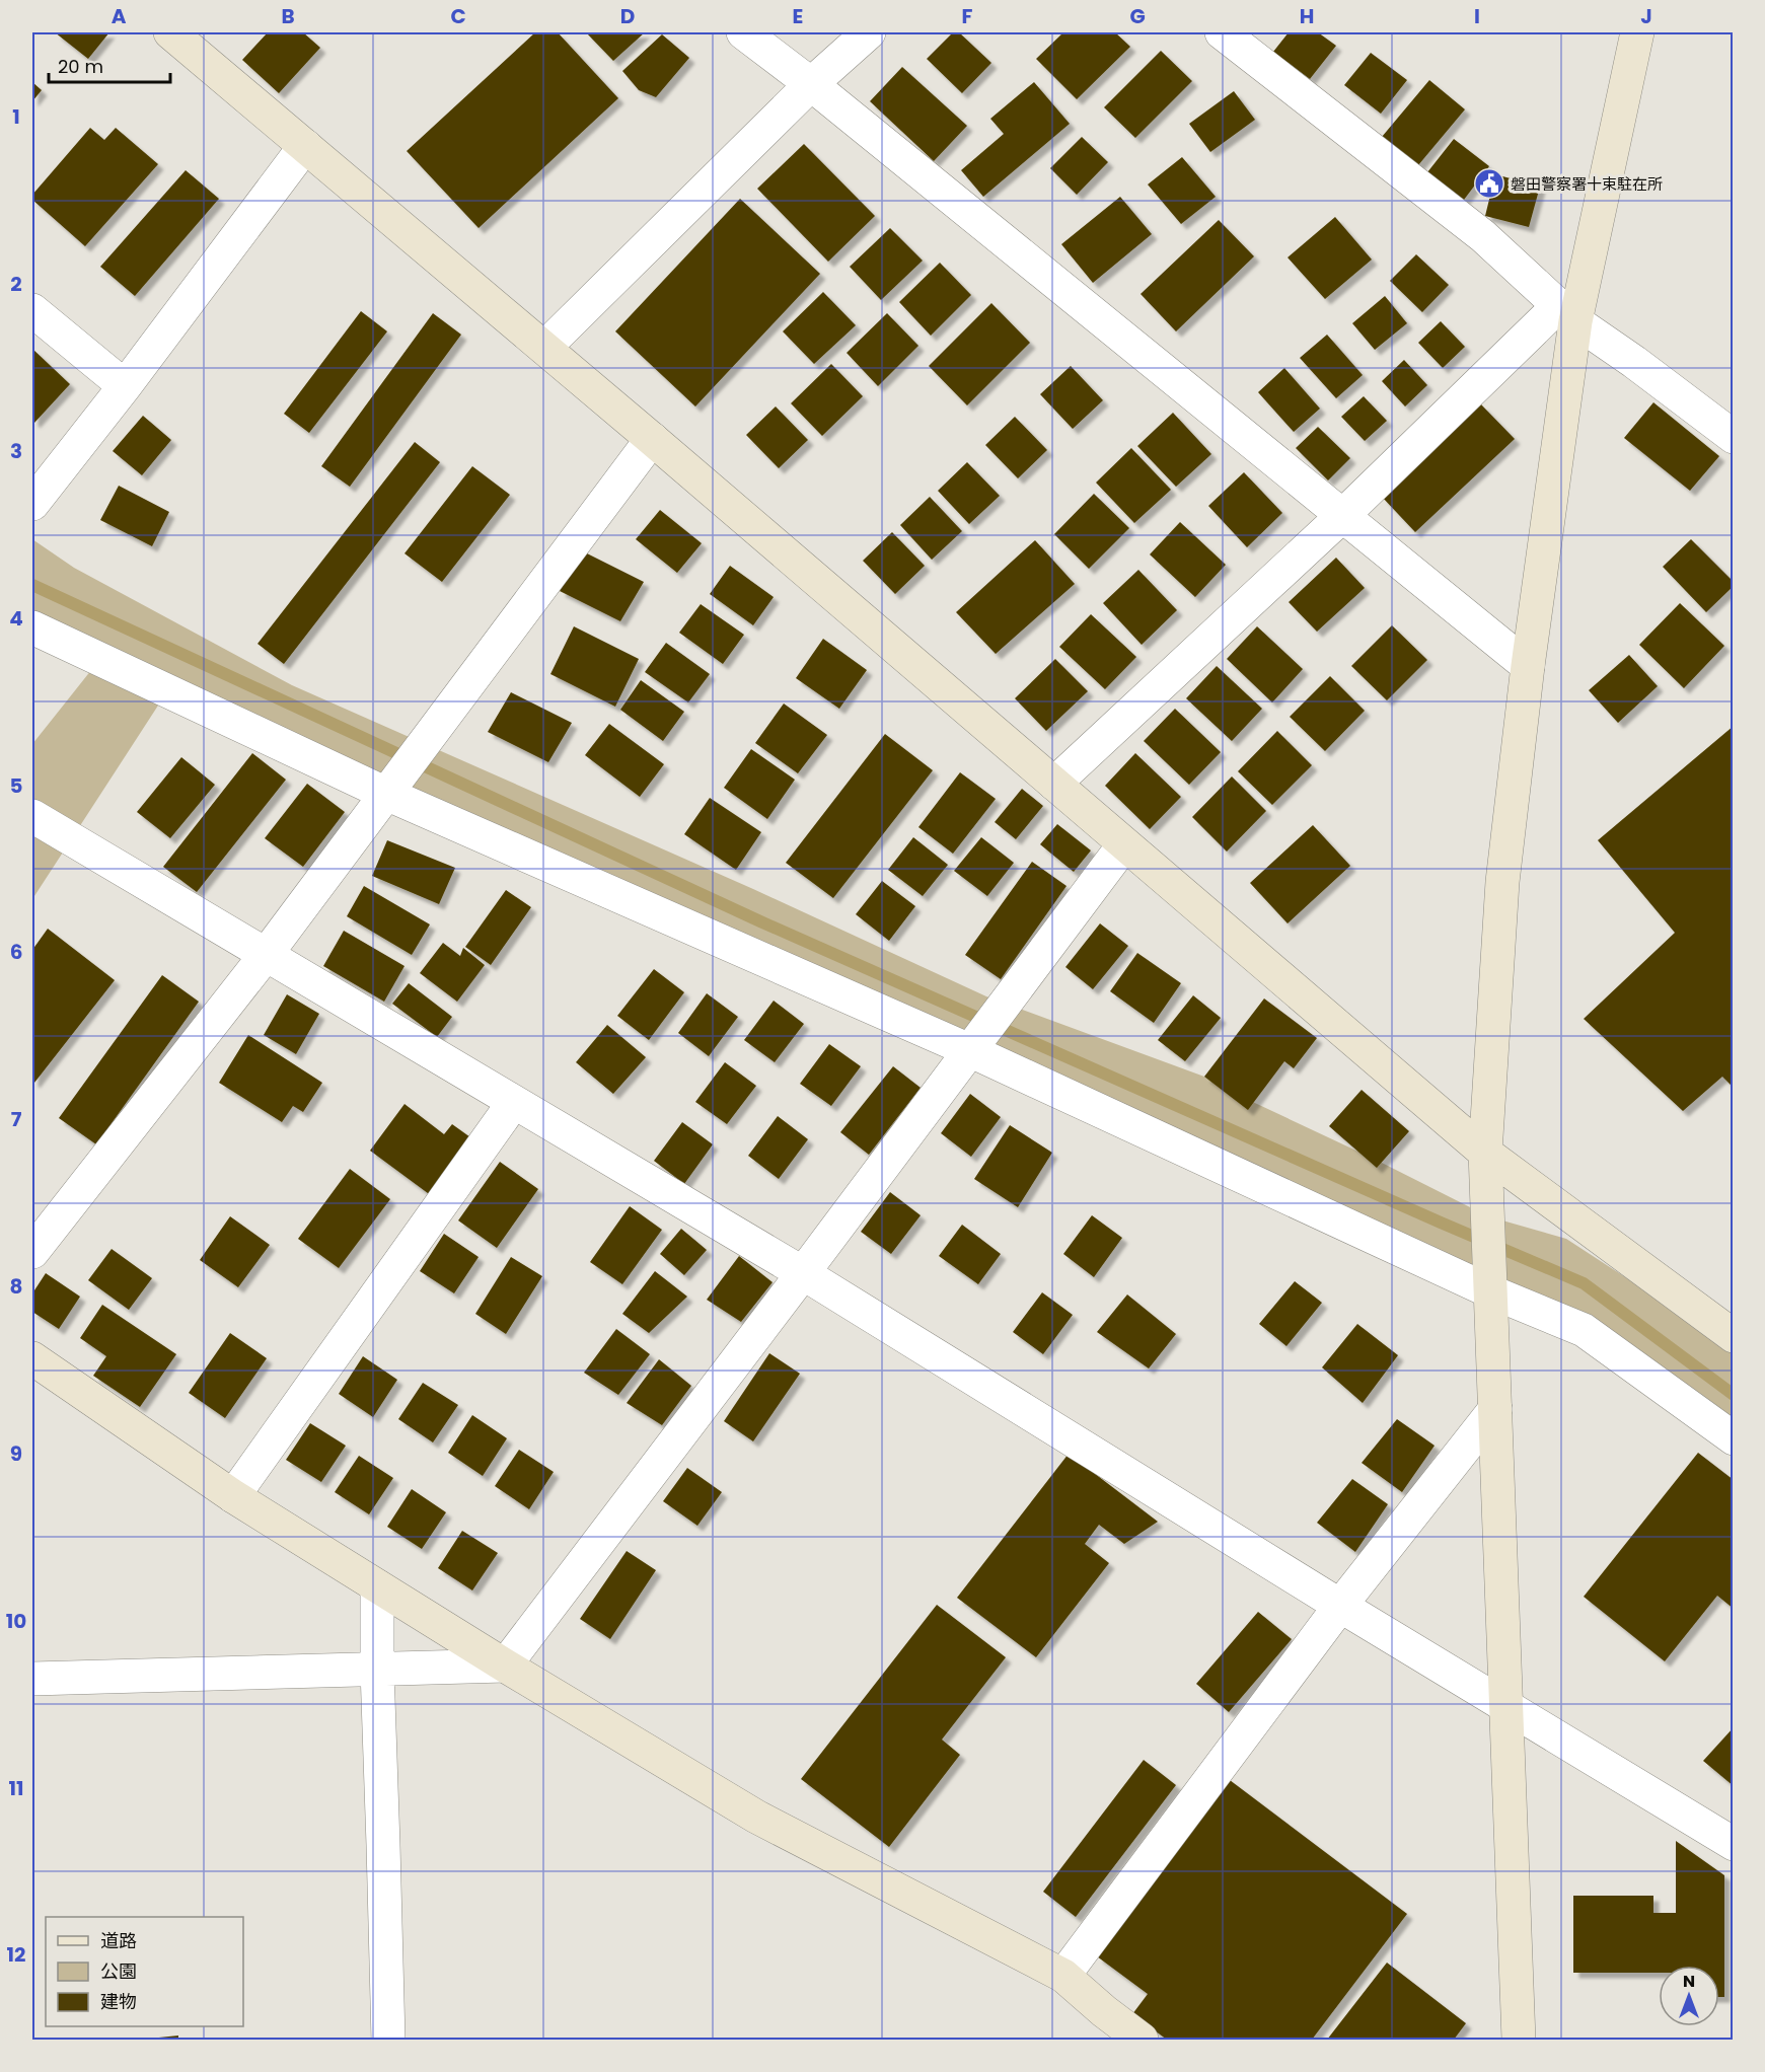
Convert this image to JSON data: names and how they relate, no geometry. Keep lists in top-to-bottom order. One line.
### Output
{"places":{"public building":["磐田警察署十束駐在所"]},"legend":["道路","公園","建物"],"scale_bar":"20 m","north":"top","grid":{"columns":["A","B","C","D","E","F","G","H","I","J"],"rows":["1","2","3","4","5","6","7","8","9","10","11","12"]}}
